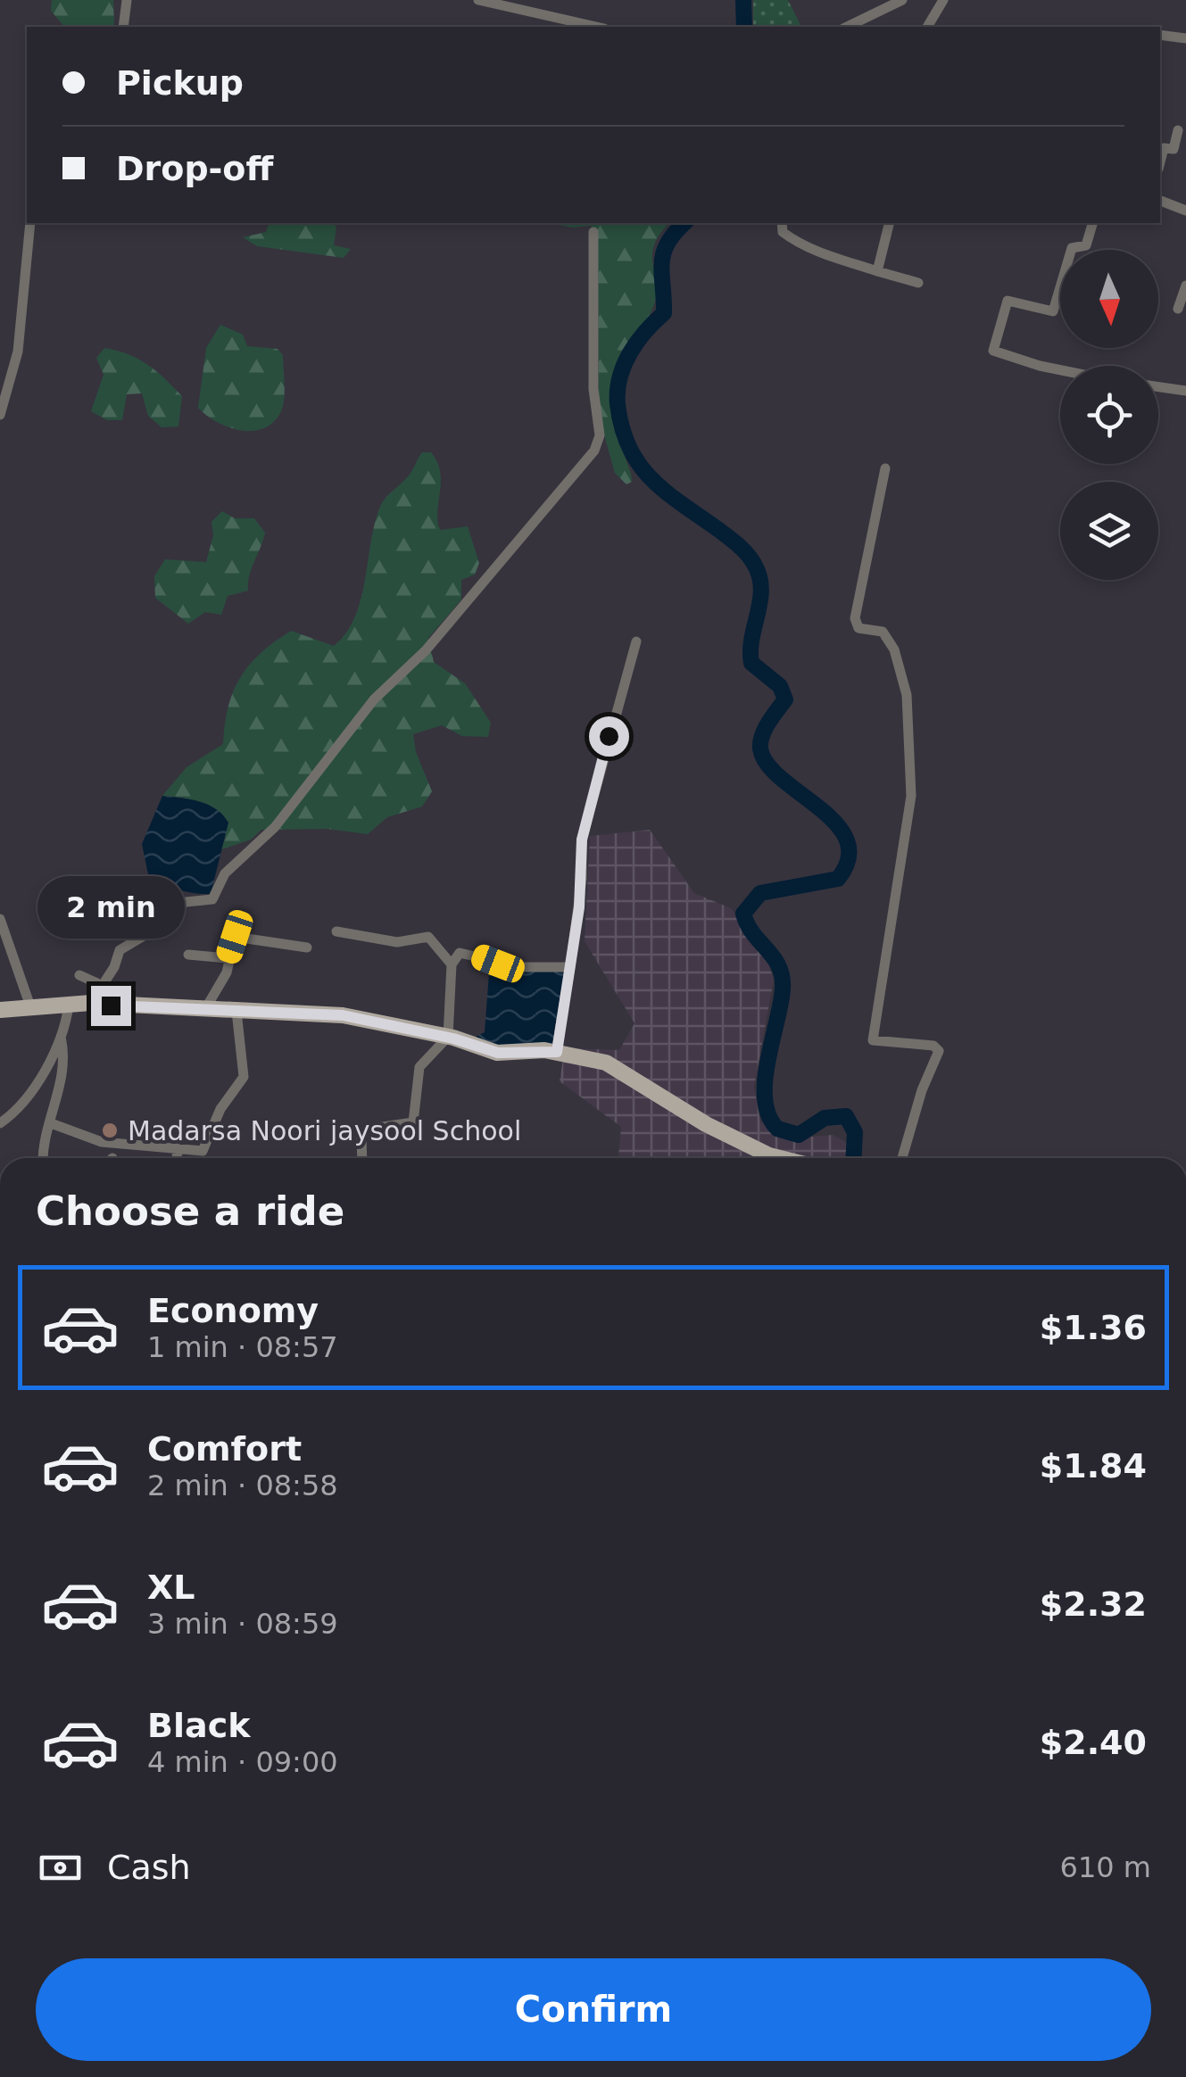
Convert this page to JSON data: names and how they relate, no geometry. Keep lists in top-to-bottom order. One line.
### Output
{"places":["Madarsa Noori jaysool School"],"north":"bottom","page":{"banner":["Pickup","Drop-off"],"bubble":"2 min","heading":"Choose a ride","list":[{"name":"Economy","note":"1 min · 08:57","value":"$1.36"},{"name":"Comfort","note":"2 min · 08:58","value":"$1.84"},{"name":"XL","note":"3 min · 08:59","value":"$2.32"},{"name":"Black","note":"4 min · 09:00","value":"$2.40"}],"pay":["Cash","610 m"],"buttons":"Confirm"}}
